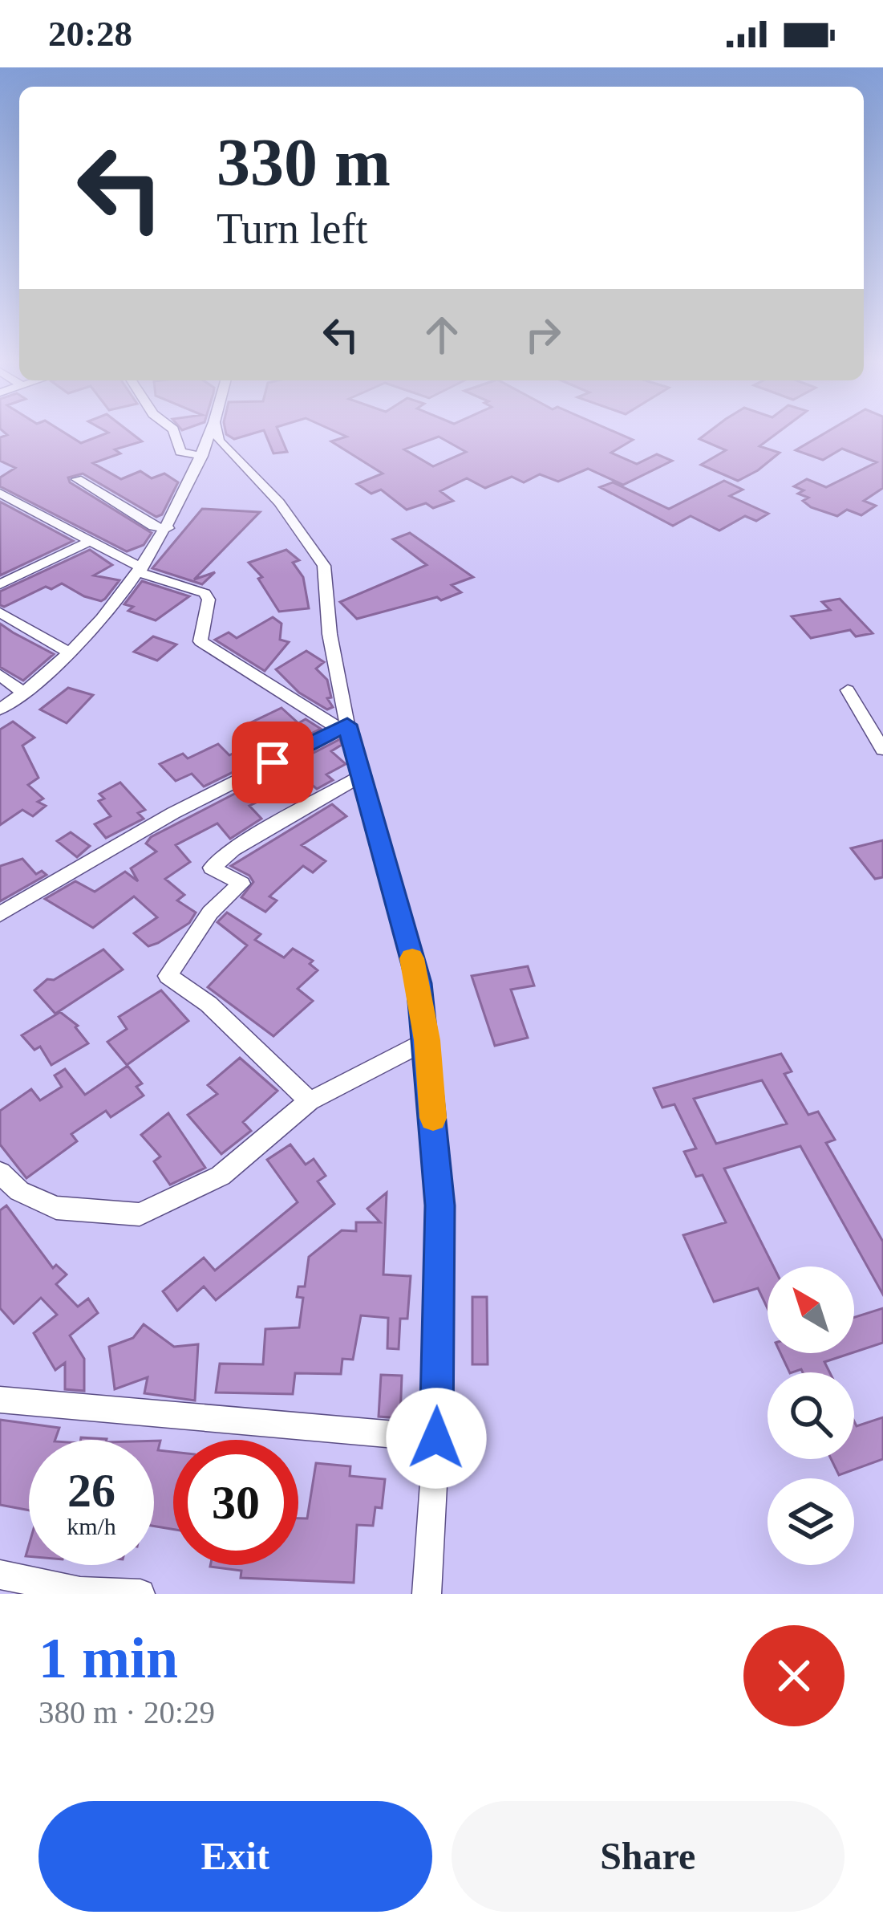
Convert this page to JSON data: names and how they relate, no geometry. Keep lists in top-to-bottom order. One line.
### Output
{"north":"top left","page":{"status":"20:28","turn":["330 m","Turn left"],"speed":"26 km/h","limit":"30","heading":["1 min","380 m · 20:29"],"buttons":["Exit","Share"]}}
